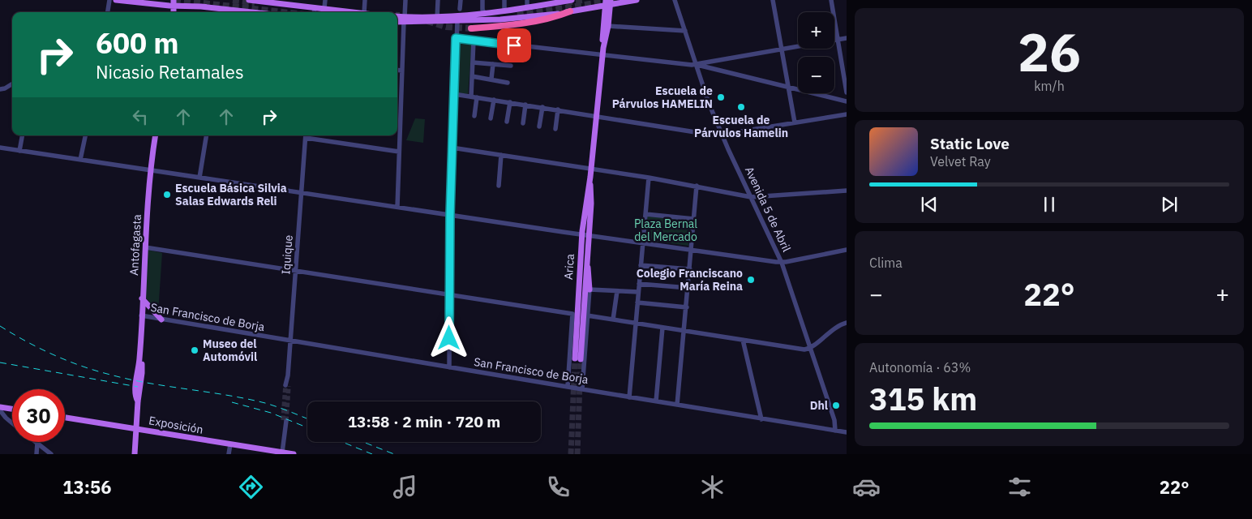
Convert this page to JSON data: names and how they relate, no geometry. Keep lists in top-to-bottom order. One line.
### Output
{"streets":{"main road":["Antofagasta","Arica","Exposición"],"street":["Avenida 5 de Abril","Iquique","San Francisco de Borja"]},"crossings":[["Avenida 5 de Abril","San Francisco de Borja"],["Antofagasta","San Francisco de Borja"],["Antofagasta","Exposición"],["Iquique","San Francisco de Borja"]],"parks":["Plaza Bernal del Mercado"],"places":["Escuela de Párvulos HAMELIN","Escuela de Párvulos Hamelin","Escuela Básica Silvia Salas Edwards Reli","Colegio Franciscano María Reina","Museo del Automóvil","Dhl"],"page":{"tile":[["26","km/h"],"Clima",["Autonomía · 63%","315 km"]],"map_buttons":["+","−"],"turn":["600 m","Nicasio Retamales"],"song":["Static Love","Velvet Ray"],"heat":["−","22°","+"],"limit":"30","trip":"13:58 · 2 min · 720 m","tabs":["13:56","22°"]}}
